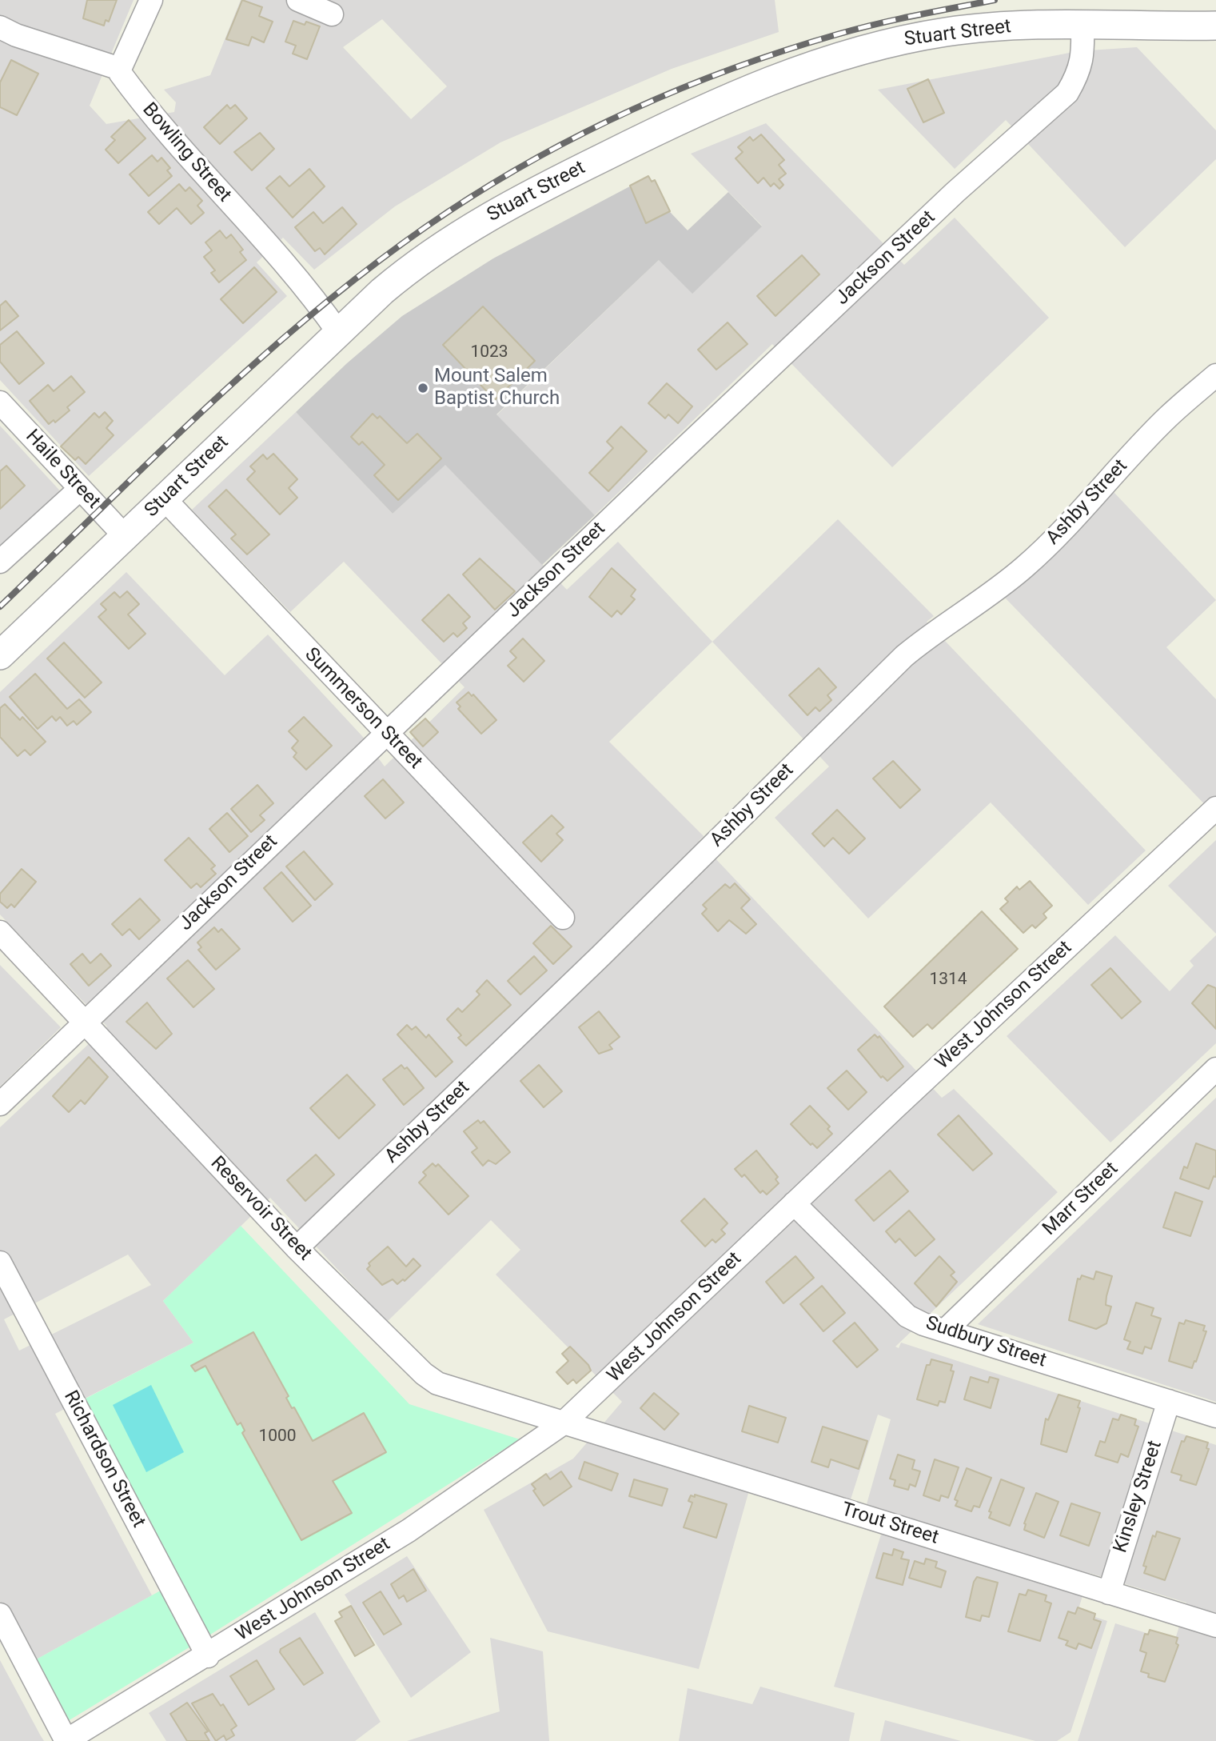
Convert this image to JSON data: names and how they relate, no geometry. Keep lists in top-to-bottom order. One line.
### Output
{"streets":{"street":["Stuart Street","Bowling Street","Jackson Street","Haile Street","Ashby Street","Summerson Street","West Johnson Street","Marr Street","Reservoir Street","Sudbury Street","Richardson Street","Kinsley Street","Trout Street"]},"crossings":[["Stuart Street","Bowling Street"],["Stuart Street","Jackson Street"],["Stuart Street","Haile Street"],["Stuart Street","Summerson Street"],["Jackson Street","Summerson Street"],["Jackson Street","Reservoir Street"],["Ashby Street","Reservoir Street"],["West Johnson Street","Reservoir Street"],["West Johnson Street","Sudbury Street"],["West Johnson Street","Richardson Street"],["West Johnson Street","Trout Street"],["Marr Street","Sudbury Street"],["Reservoir Street","Trout Street"],["Sudbury Street","Kinsley Street"],["Kinsley Street","Trout Street"]],"places":["Mount Salem Baptist Church"],"house_numbers":["1023","1314","1000"]}
